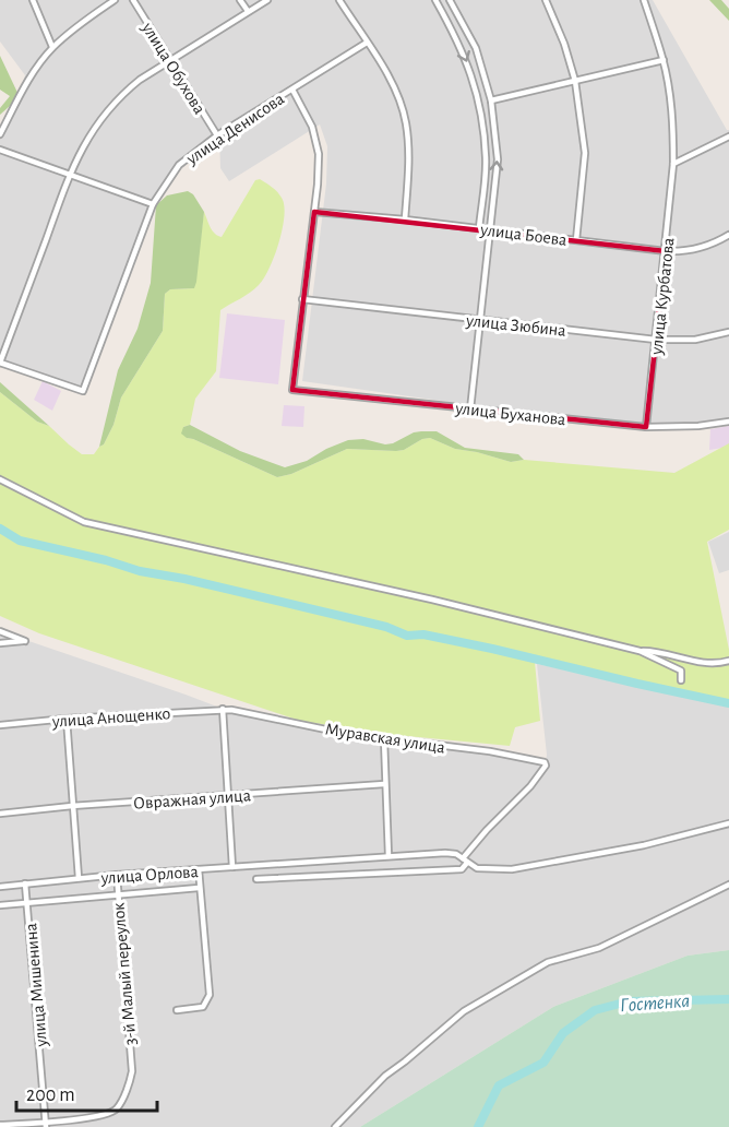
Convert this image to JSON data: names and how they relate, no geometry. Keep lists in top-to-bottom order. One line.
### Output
{"streets":{"street":["улица Обухова","улица Денисова","улица Боева","улица Курбатова","улица Зюбина","улица Буханова","улица Анощенко","Муравская улица","Овражная улица","улица Орлова","3-й Малый переулок","улица Мишенина"]},"crossings":[["улица Обухова","улица Денисова"],["улица Боева","улица Курбатова"],["улица Курбатова","улица Зюбина"],["улица Курбатова","улица Буханова"],["улица Зюбина","улица Буханова"],["улица Анощенко","Муравская улица"],["Муравская улица","улица Орлова"],["улица Орлова","3-й Малый переулок"],["улица Орлова","улица Мишенина"],["3-й Малый переулок","улица Мишенина"]],"water":["Гостенка"],"scale_bar":"200 m"}
